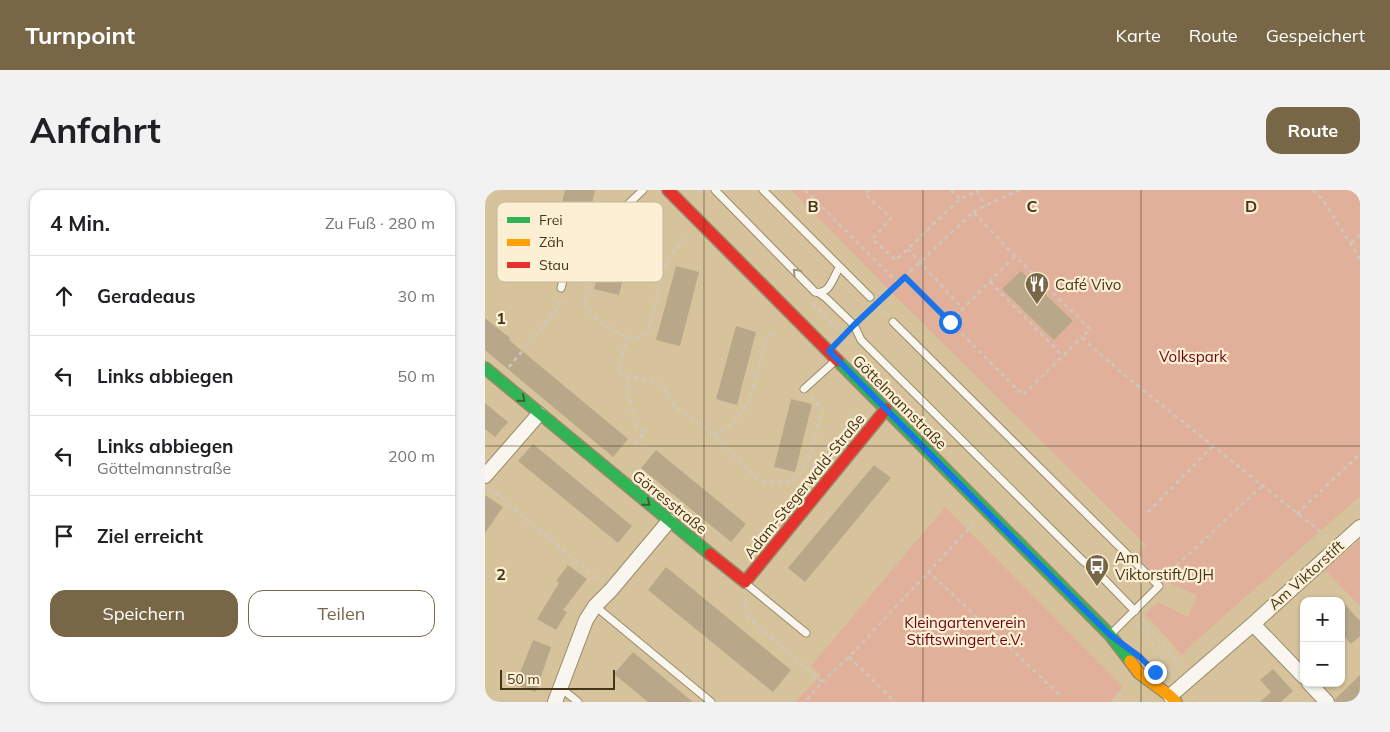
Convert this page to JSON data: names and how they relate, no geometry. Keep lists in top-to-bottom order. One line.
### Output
{"streets":{"street":["Göttelmannstraße","Adam-Stegerwald-Straße","Görresstraße","Am Viktorstift"]},"crossings":[["Göttelmannstraße","Adam-Stegerwald-Straße"],["Göttelmannstraße","Am Viktorstift"],["Adam-Stegerwald-Straße","Görresstraße"]],"one_way":["Görresstraße"],"parks":["Volkspark","Kleingartenverein Stiftswingert e.V."],"places":{"restaurant":["Café Vivo"],"bus stop":["Am Viktorstift/DJH"]},"legend":["Frei","Zäh","Stau"],"scale_bar":"50 m","page":{"header":"Turnpoint","nav":["Karte","Route","Gespeichert"],"buttons":["Route",["Speichern","Teilen"]],"title":"Anfahrt","heading":["4 Min.","Zu Fuß · 280 m"],"list":[["Geradeaus","30 m"],["Links abbiegen","50 m"],["Links abbiegen","Göttelmannstraße","200 m"],"Ziel erreicht"],"map_buttons":["+","−"],"scale":"50 m"},"grid":{"columns":["B","C","D"],"rows":["1","2"]}}
